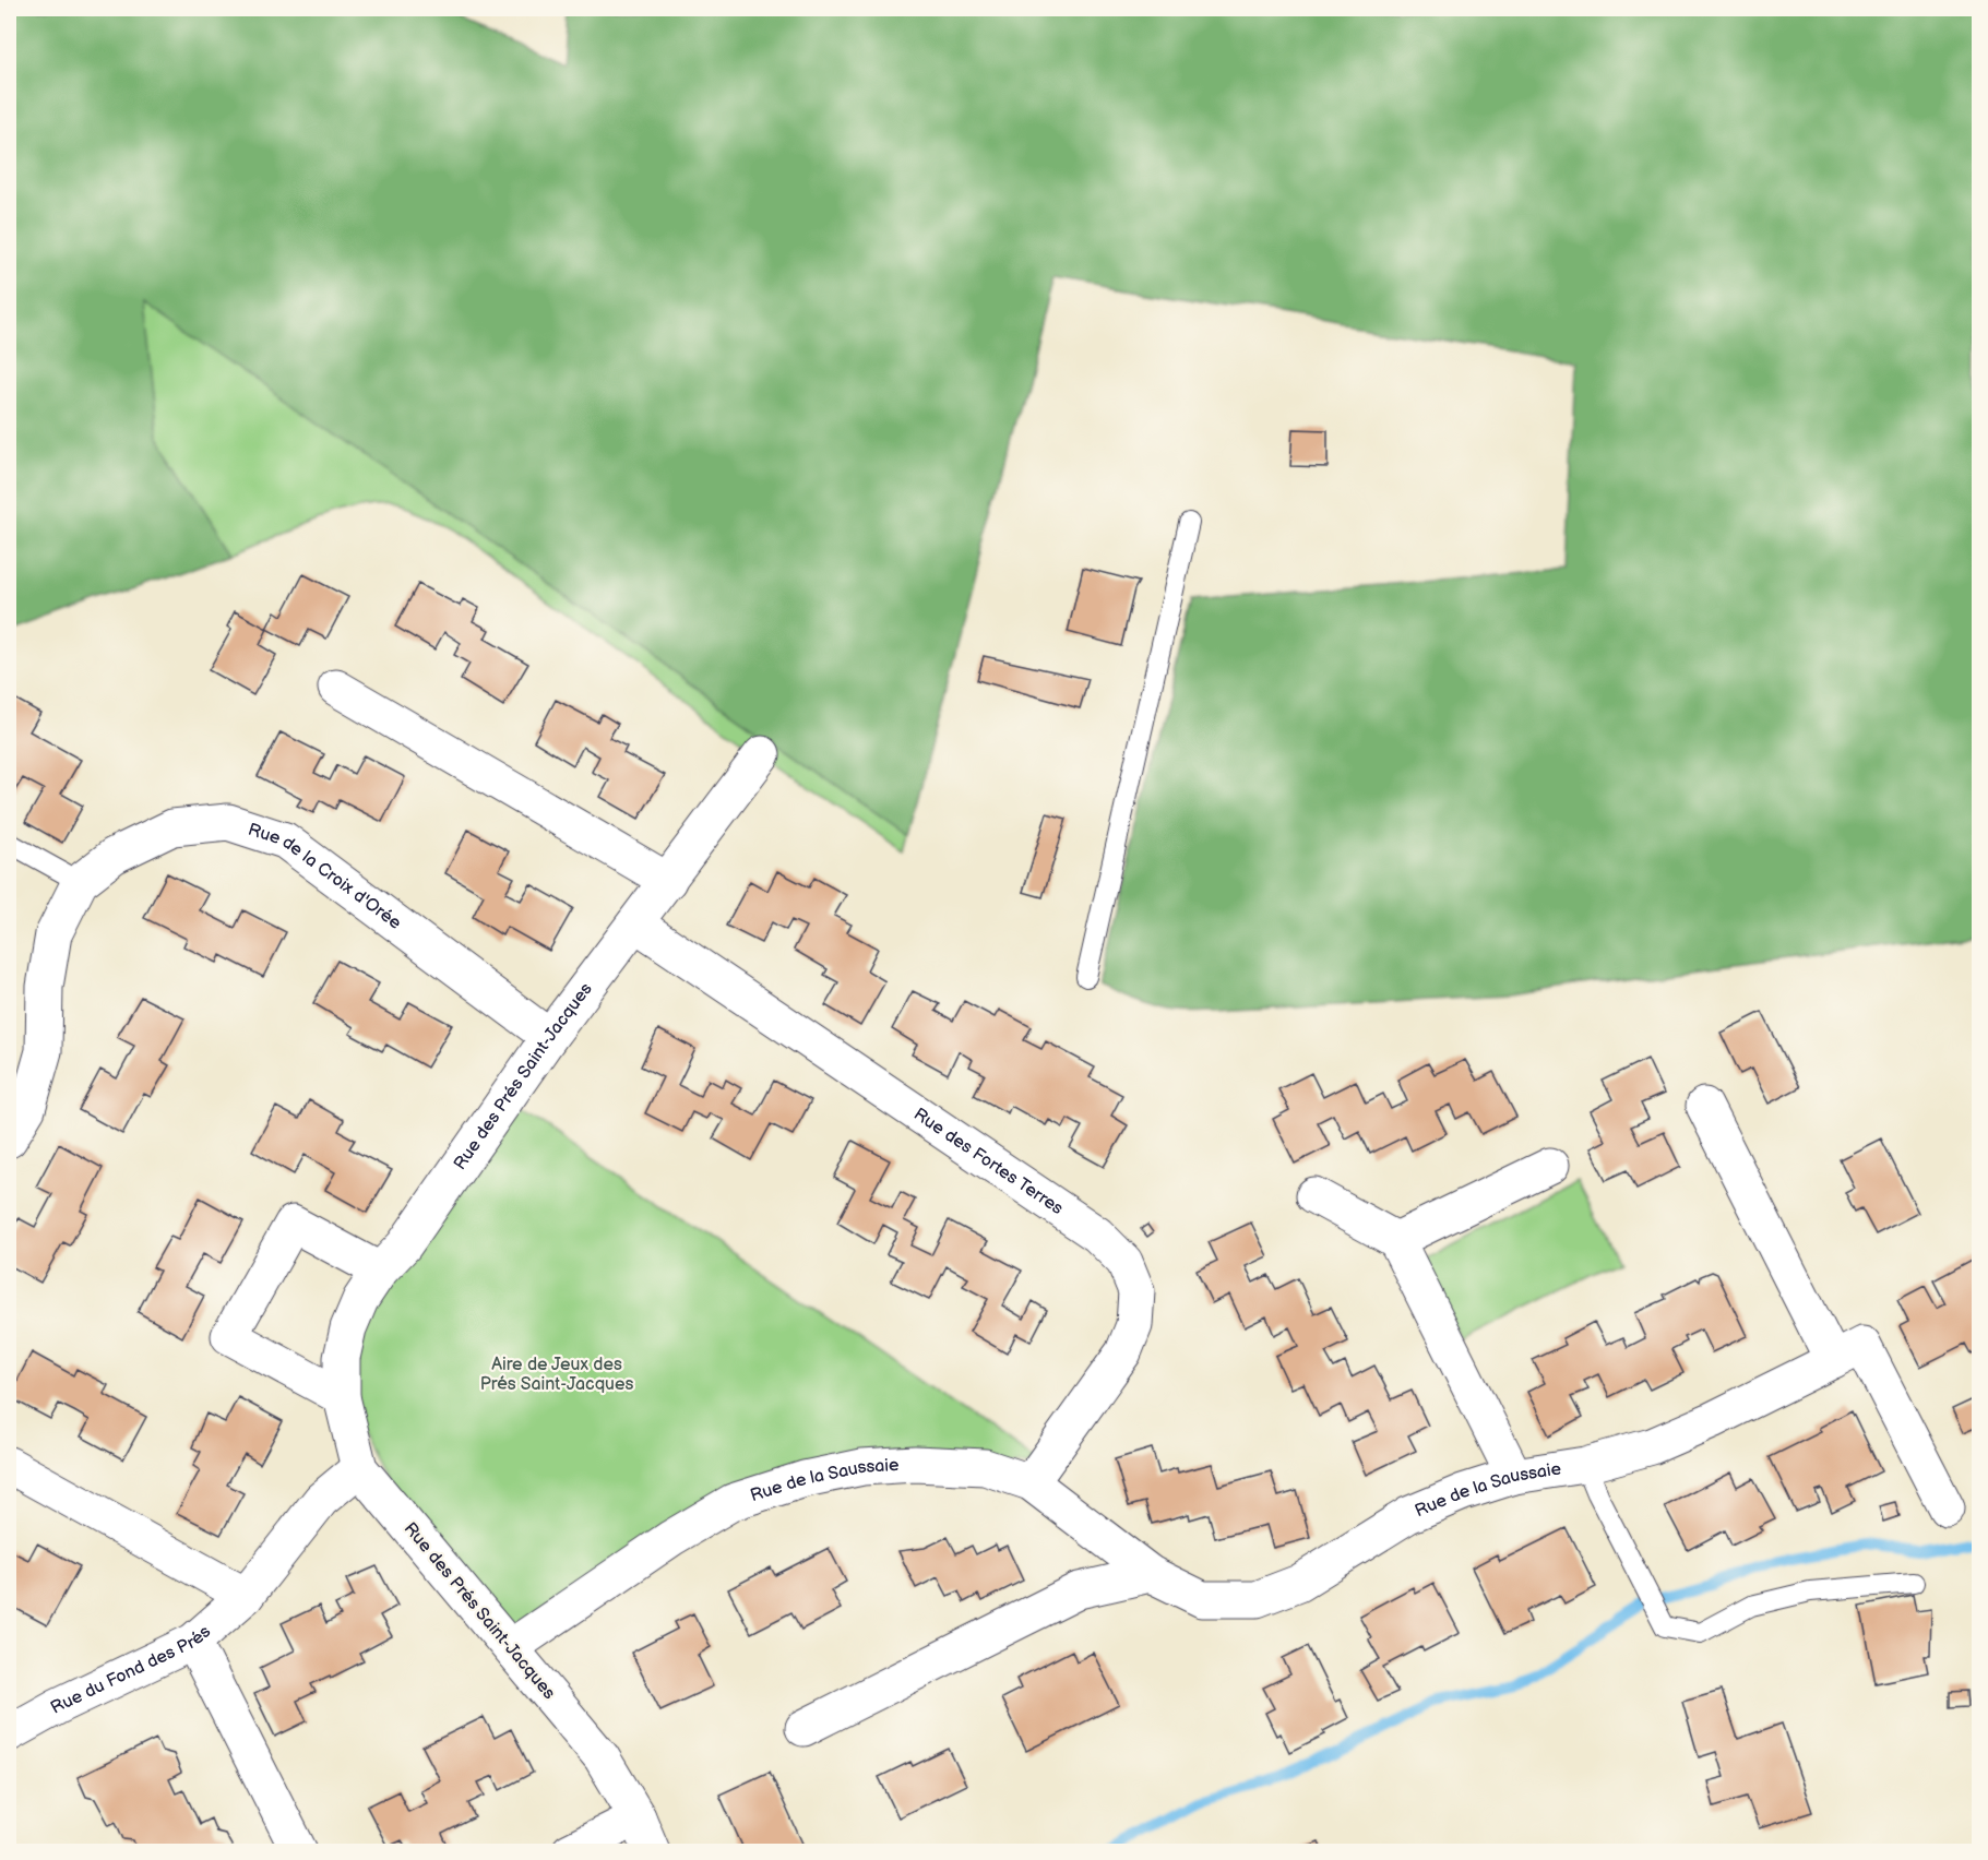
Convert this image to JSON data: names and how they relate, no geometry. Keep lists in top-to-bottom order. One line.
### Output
{"streets":{"street":["Rue de la Croix d'Orée","Rue des Prés Saint-Jacques","Rue des Fortes Terres","Rue de la Saussaie","Rue du Fond des Prés"]},"crossings":[["Rue de la Croix d'Orée","Rue des Prés Saint-Jacques"],["Rue des Prés Saint-Jacques","Rue des Fortes Terres"],["Rue des Prés Saint-Jacques","Rue de la Saussaie"],["Rue des Prés Saint-Jacques","Rue du Fond des Prés"],["Rue des Fortes Terres","Rue de la Saussaie"]],"parks":["Aire de Jeux des Prés Saint-Jacques"]}
